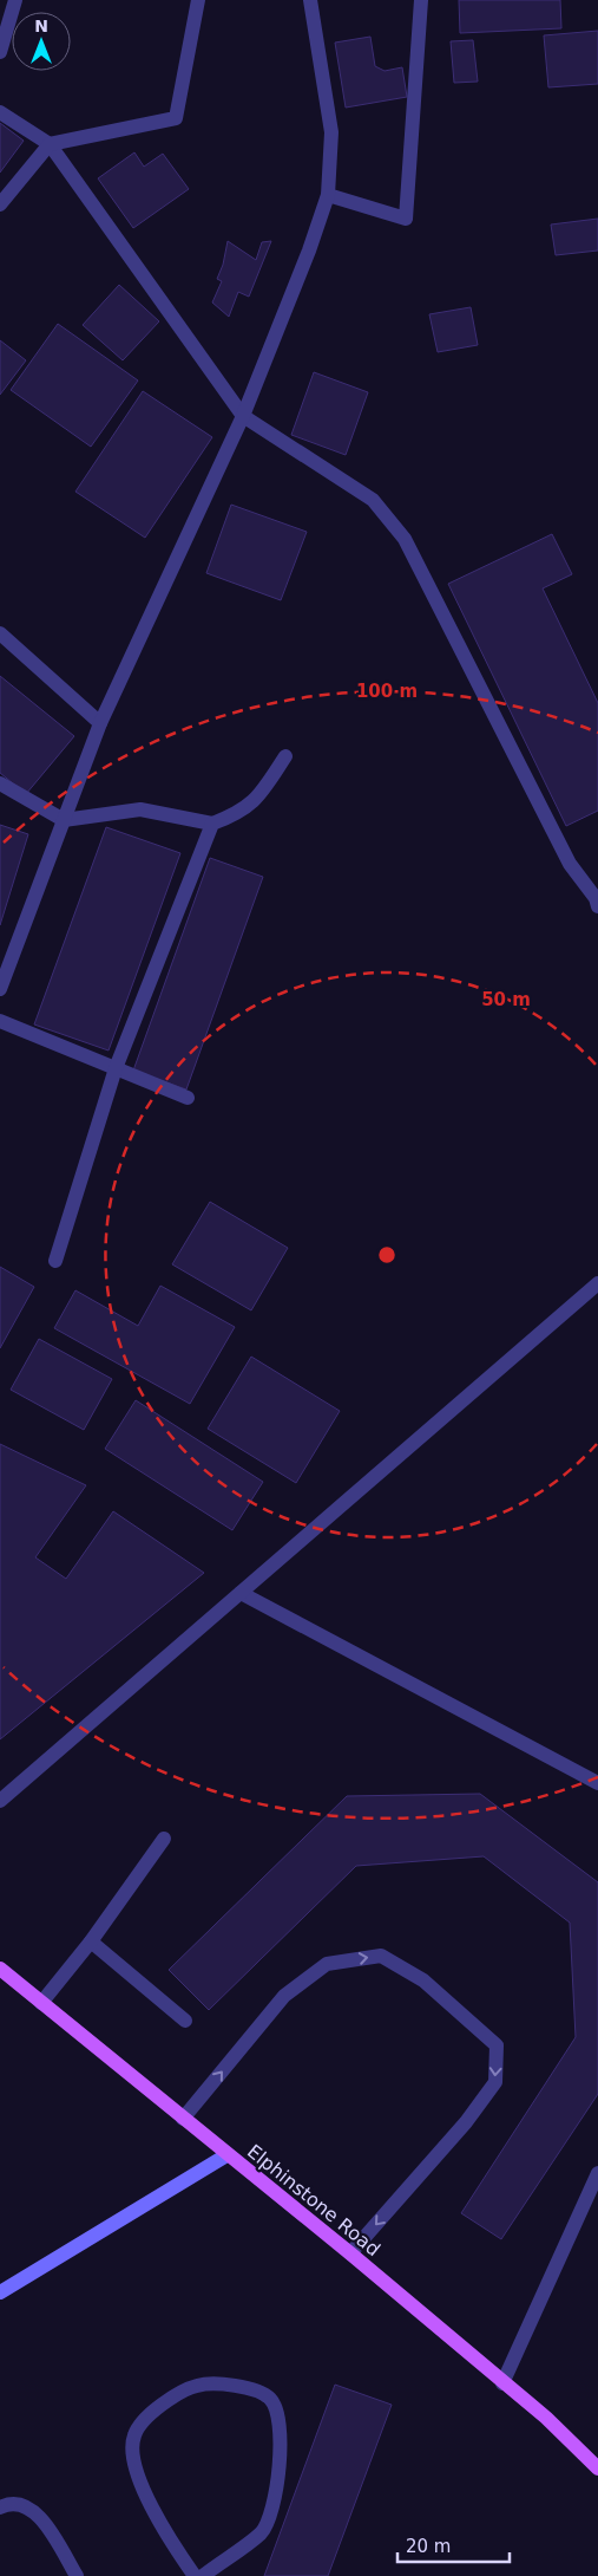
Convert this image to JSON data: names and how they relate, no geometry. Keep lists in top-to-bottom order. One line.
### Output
{"streets":{"main road":["Elphinstone Road"]},"scale_bar":"20 m","north":"top","rings":["100 m","50 m"]}
